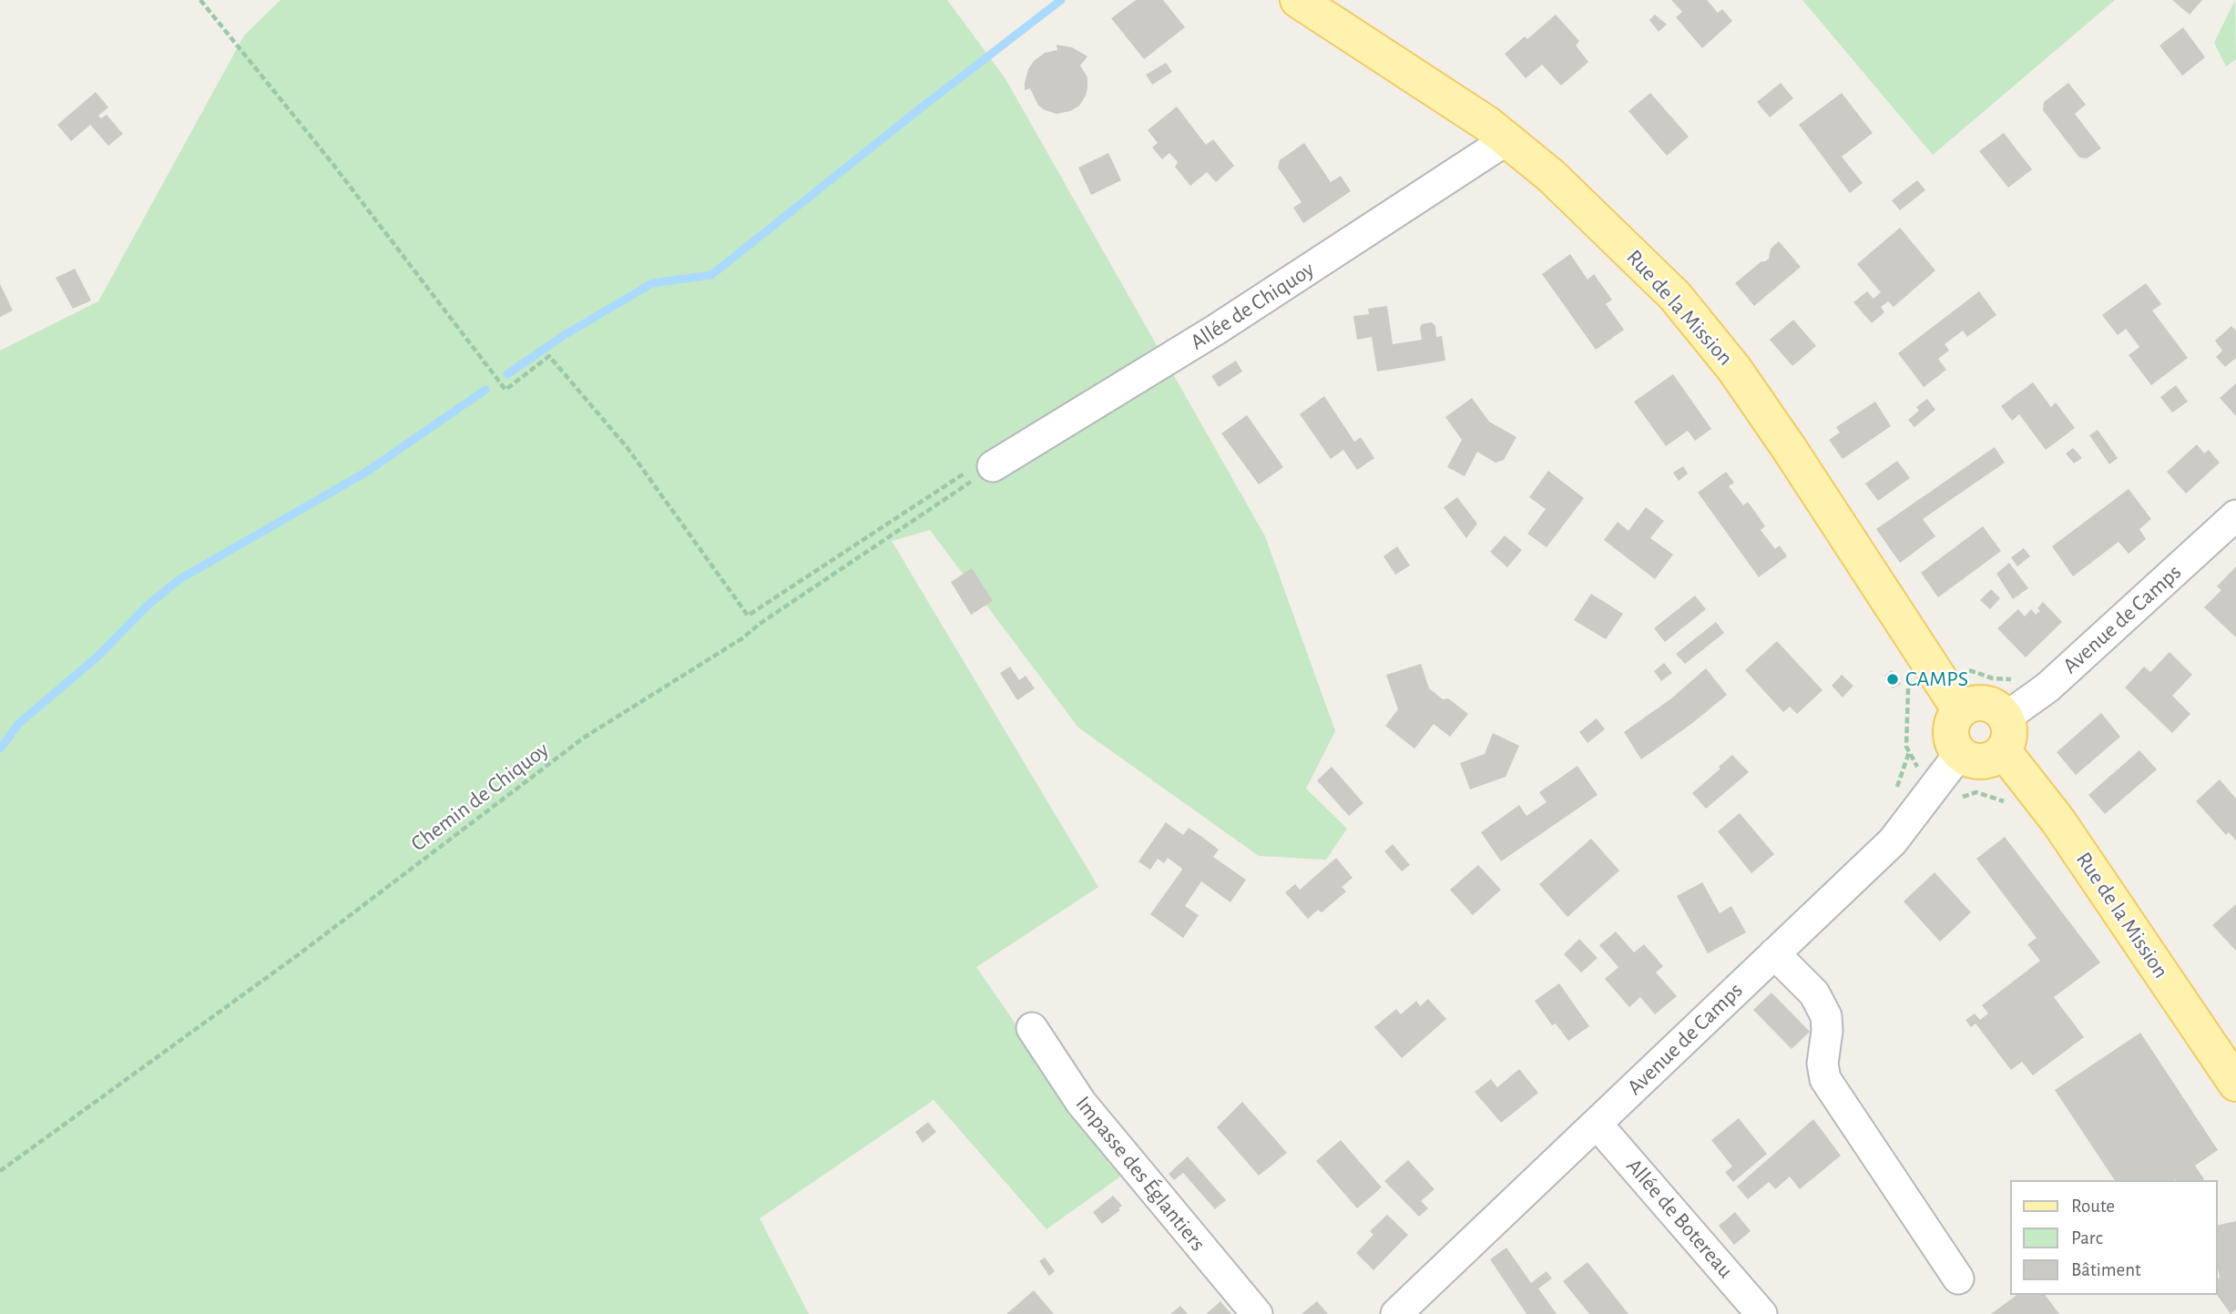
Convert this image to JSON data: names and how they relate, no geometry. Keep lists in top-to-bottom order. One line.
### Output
{"streets":{"main road":["Rue de la Mission"],"street":["Allée de Chiquoy","Avenue de Camps","Impasse des Églantiers","Allée de Botereau"],"path":["Chemin de Chiquoy"]},"crossings":[["Allée de Chiquoy","Rue de la Mission"],["Allée de Chiquoy","Chemin de Chiquoy"],["Rue de la Mission","Avenue de Camps"],["Avenue de Camps","Allée de Botereau"]],"places":["CAMPS"],"legend":["Route","Parc","Bâtiment"]}
